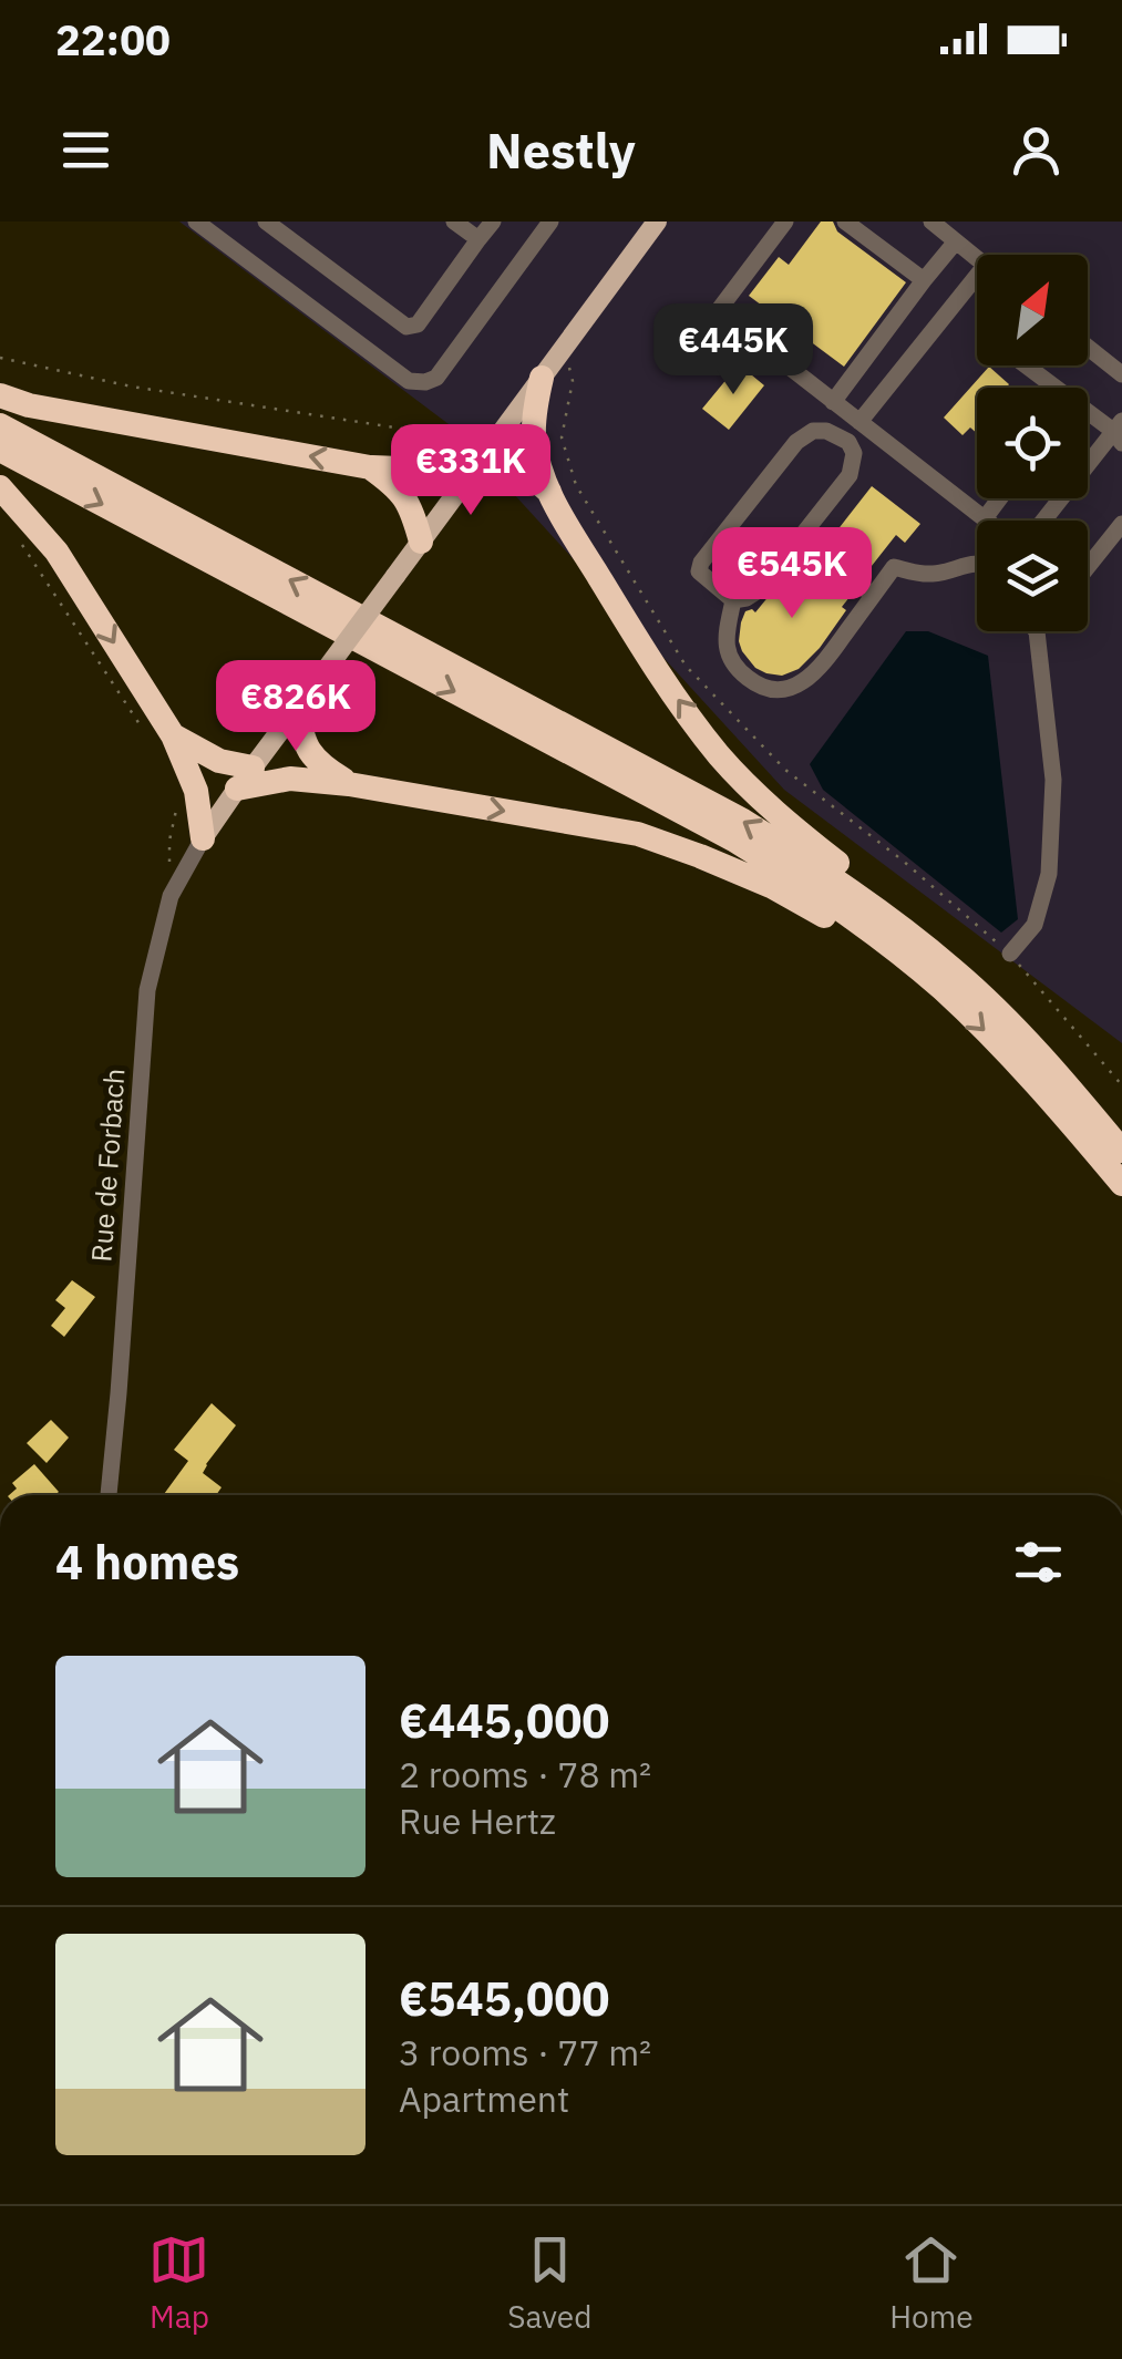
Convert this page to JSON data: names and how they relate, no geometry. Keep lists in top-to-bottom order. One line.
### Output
{"streets":{"street":["Rue de Forbach"]},"north":"top right","page":{"status":"22:00","header":"Nestly","price":["€445K","€331K","€545K","€826K"],"heading":"4 homes","list":[{"name":"€445,000","note":"2 rooms · 78 m² · Rue Hertz"},{"name":"€545,000","note":"3 rooms · 77 m² · Apartment"}],"tabs":["Map","Saved","Home"]}}
